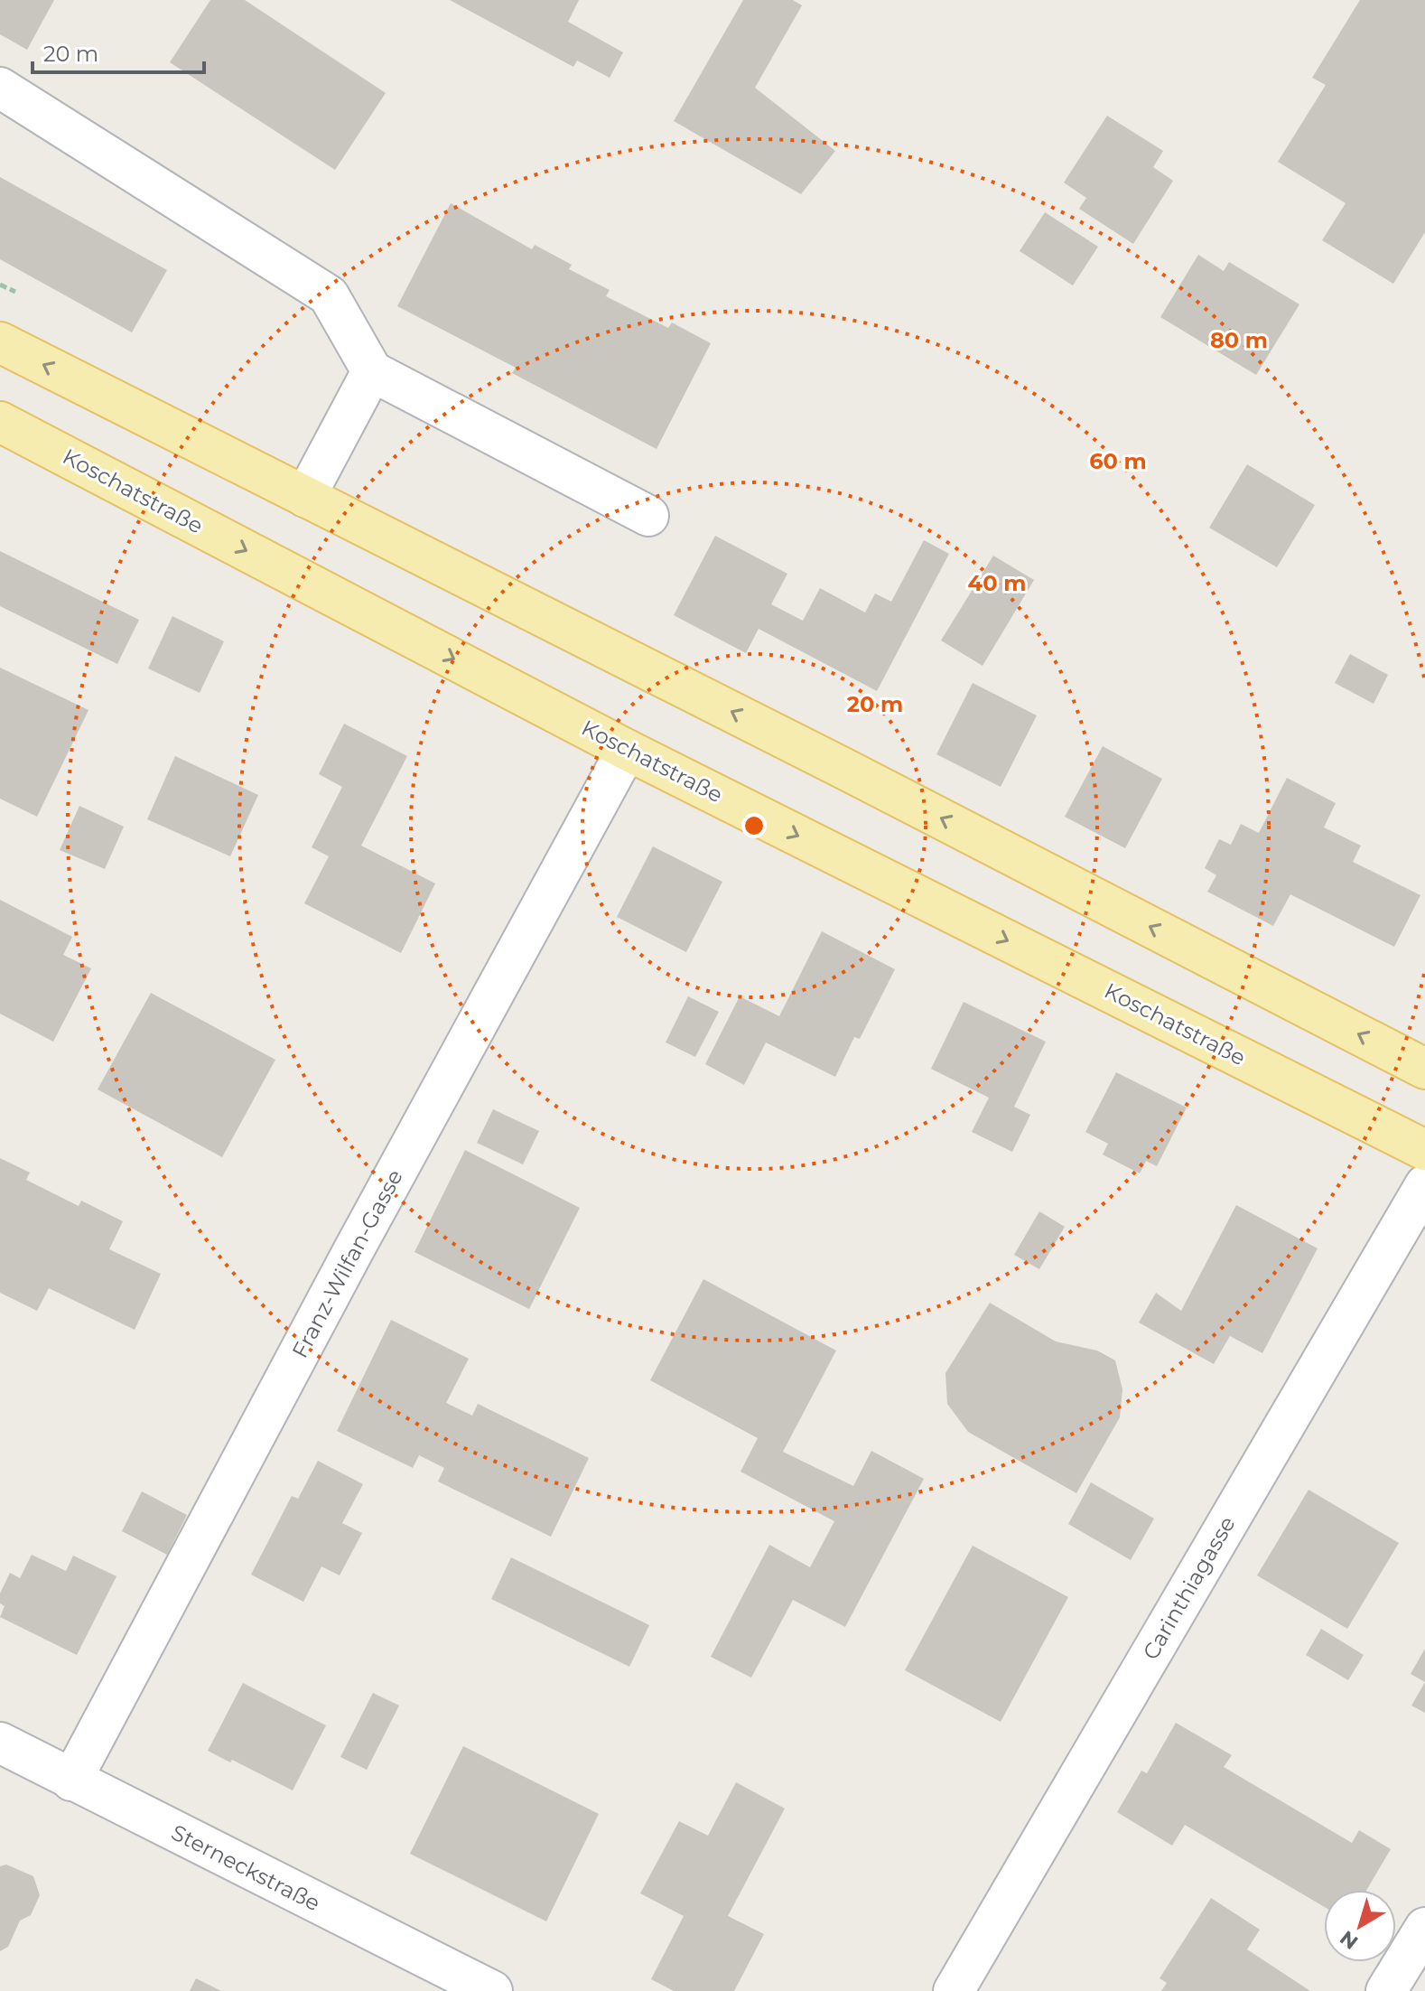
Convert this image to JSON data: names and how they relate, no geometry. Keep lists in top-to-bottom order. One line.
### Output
{"streets":{"main road":["Koschatstraße"],"street":["Franz-Wilfan-Gasse","Carinthiagasse","Sterneckstraße"]},"crossings":[["Koschatstraße","Franz-Wilfan-Gasse"],["Franz-Wilfan-Gasse","Sterneckstraße"]],"scale_bar":"20 m","north":"bottom left","rings":["80 m","60 m","40 m","20 m"]}
